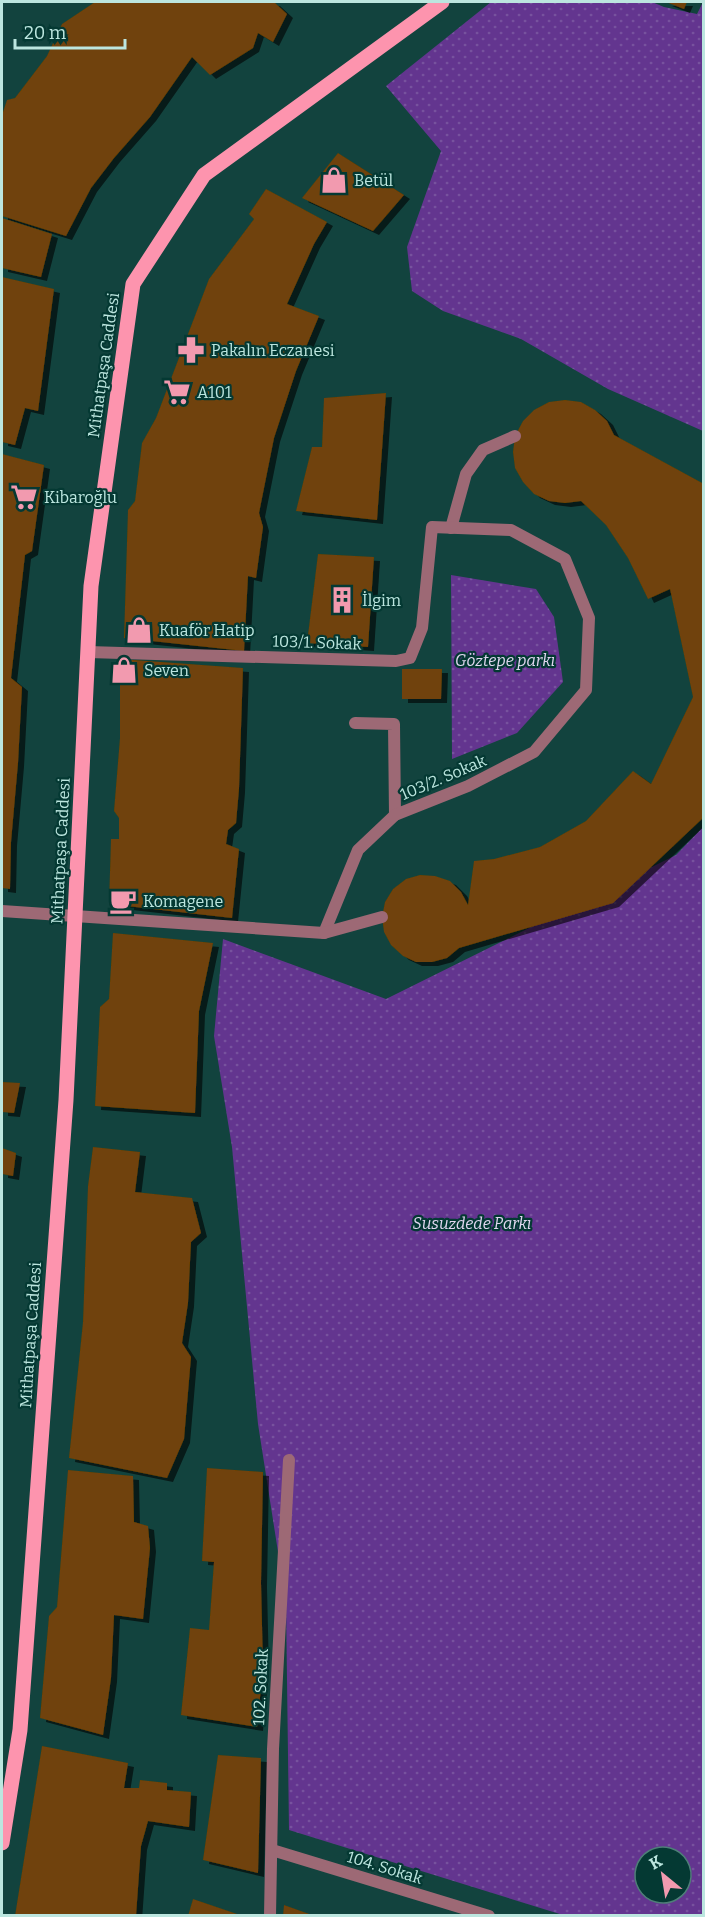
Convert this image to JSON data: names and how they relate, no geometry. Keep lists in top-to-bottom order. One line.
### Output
{"streets":{"main road":["Mithatpaşa Caddesi"],"street":["103/1. Sokak","103/2. Sokak","102. Sokak","104. Sokak"]},"crossings":[["Mithatpaşa Caddesi","103/1. Sokak"],["103/1. Sokak","103/2. Sokak"],["102. Sokak","104. Sokak"]],"parks":["Göztepe parkı","Susuzdede Parkı"],"places":{"shop":["Betül","Kuaför Hatip","Seven"],"pharmacy":["Pakalın Eczanesi"],"supermarket":["A101","Kibaroğlu"],"building":["İlgim"],"cafe":["Komagene"]},"scale_bar":"20 m","north":"top left"}
